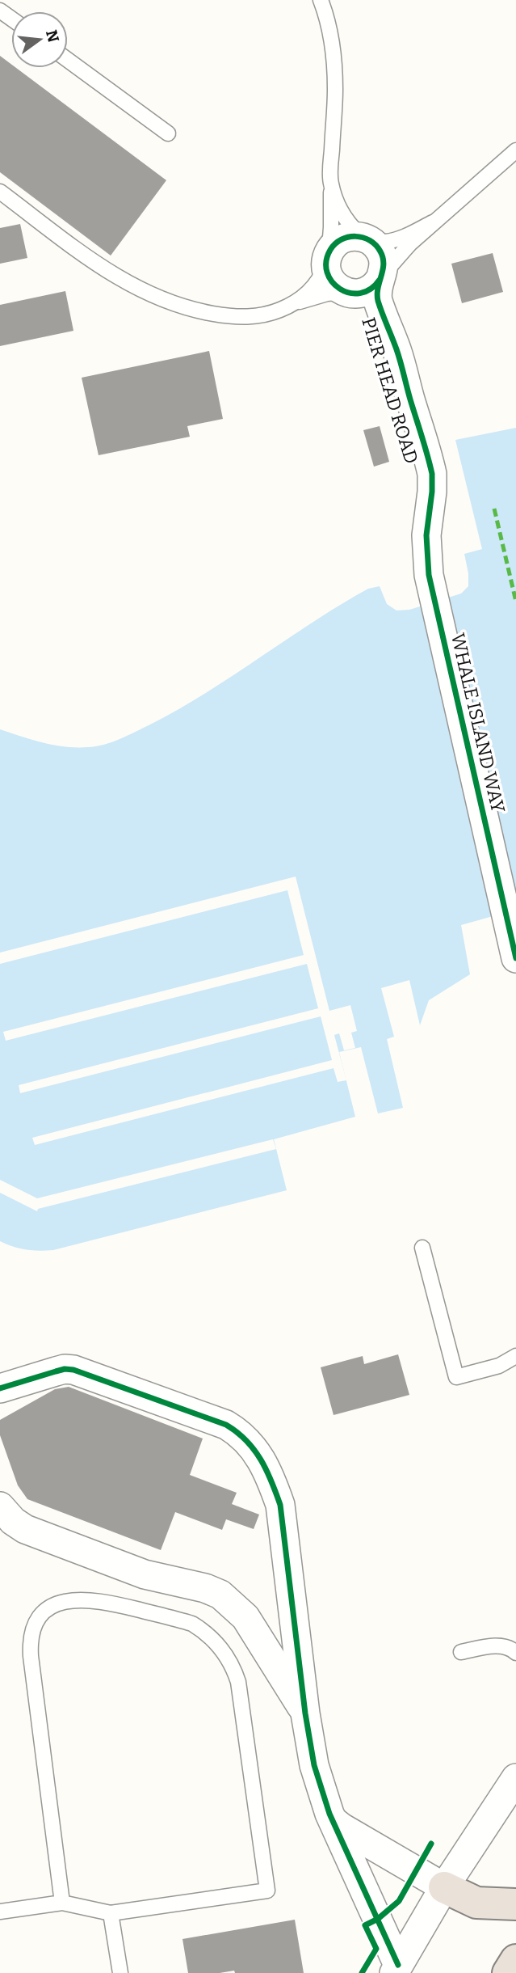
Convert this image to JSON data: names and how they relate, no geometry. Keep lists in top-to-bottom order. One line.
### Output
{"streets":{"street":["PIER HEAD ROAD","WHALE ISLAND WAY"]},"crossings":[["PIER HEAD ROAD","WHALE ISLAND WAY"]],"north":"right"}
